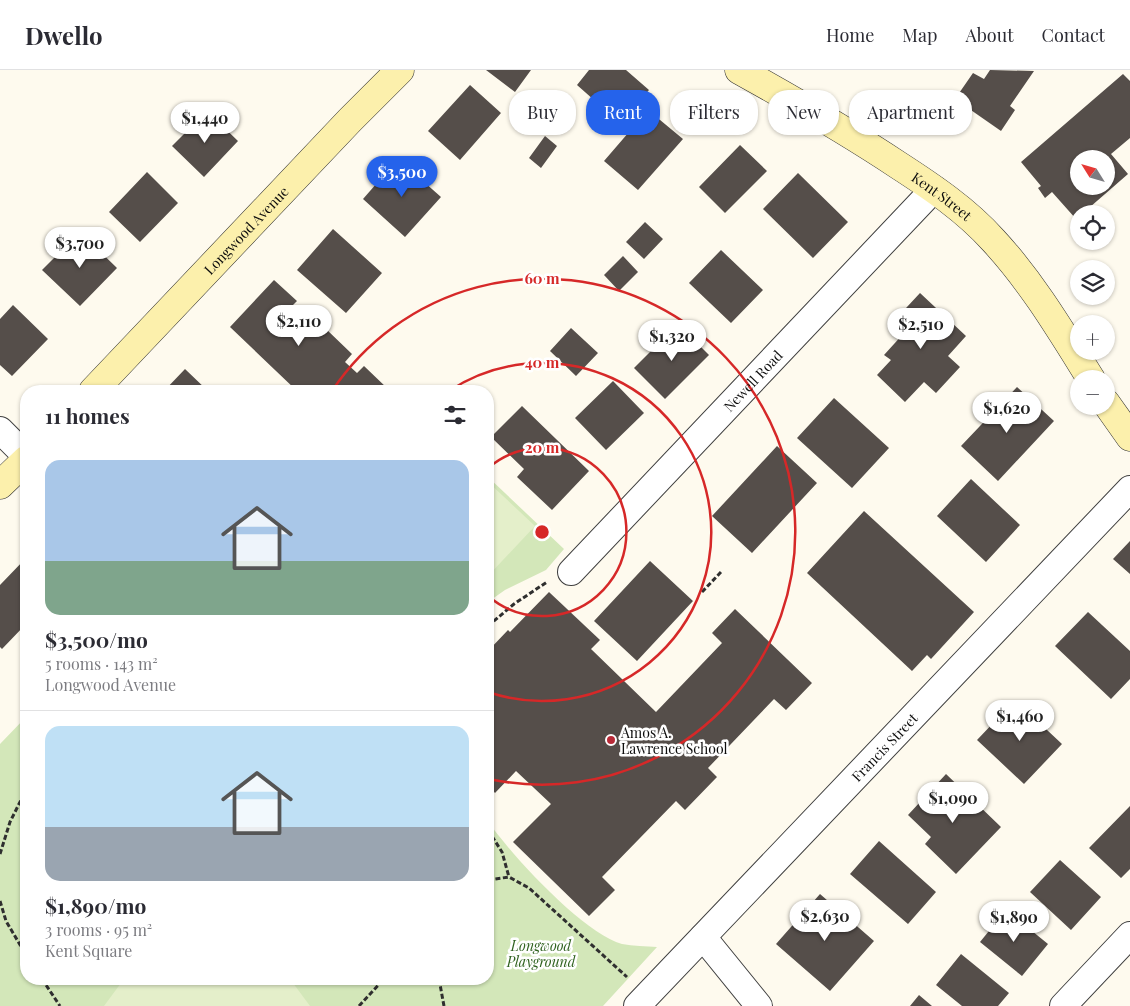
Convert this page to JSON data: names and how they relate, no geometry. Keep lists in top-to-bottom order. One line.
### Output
{"streets":{"street":["Kent Street","Longwood Avenue","Newell Road","Francis Street"]},"crossings":[["Kent Street","Newell Road"]],"parks":["Longwood Playground"],"places":["Amos A. Lawrence School"],"north":"top left","page":{"header":"Dwello","nav":["Home","Map","About","Contact"],"chip":["Buy","Rent","Filters","New","Apartment"],"price":["$1,440","$3,500","$3,700","$2,110","$2,510","$1,320","$1,620","$1,460","$1,090","$2,630","$1,890"],"map_buttons":["+","−"],"heading":"11 homes","list":[{"name":"$3,500/mo","note":"5 rooms · 143 m² · Longwood Avenue"},{"name":"$1,890/mo","note":"3 rooms · 95 m² · Kent Square"}]},"rings":["60 m","40 m","20 m"]}
